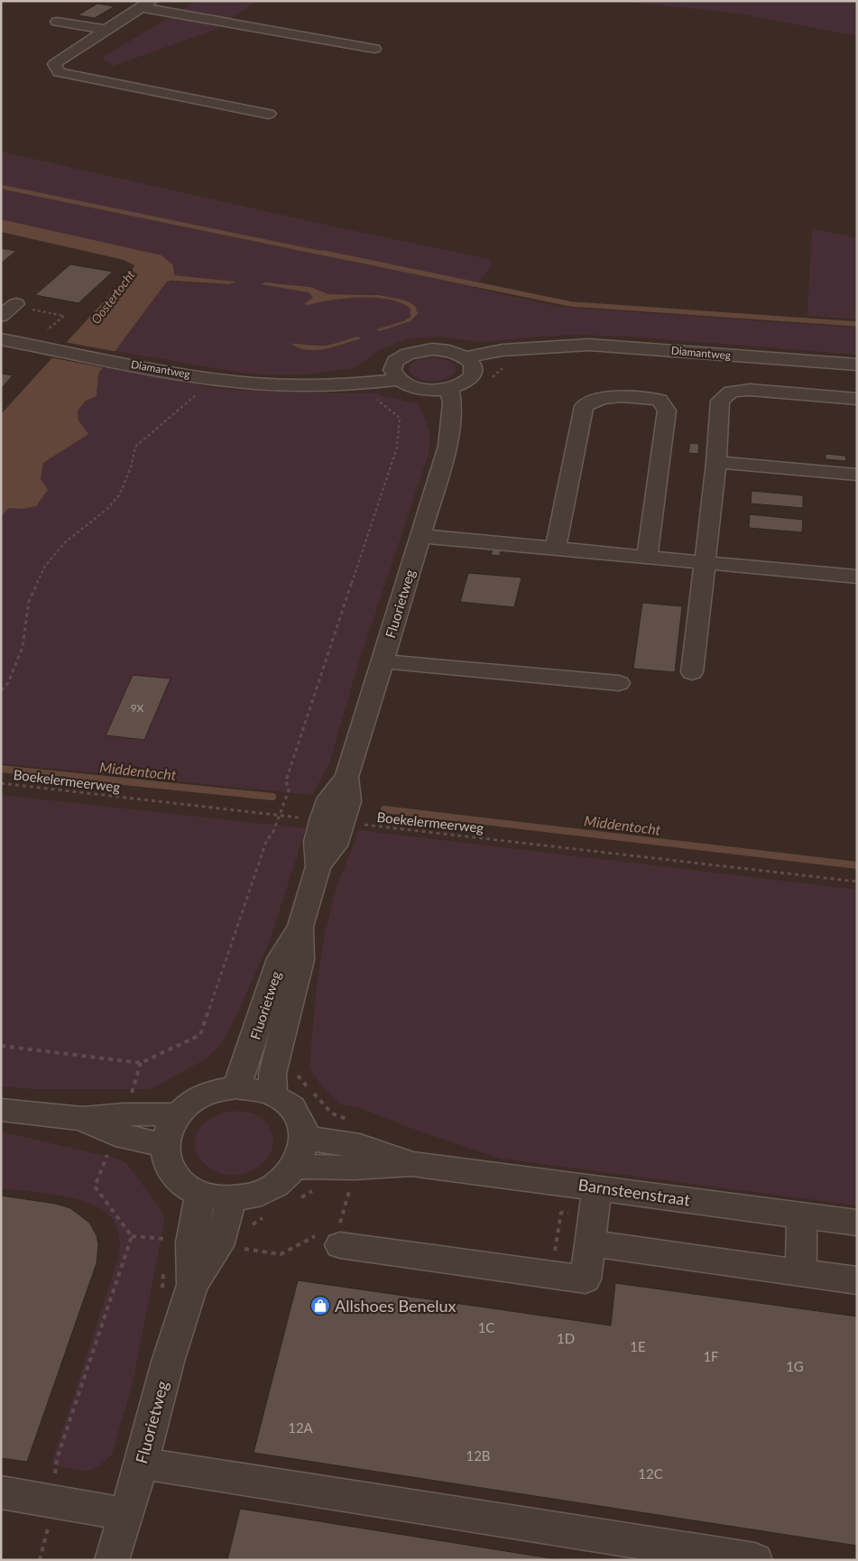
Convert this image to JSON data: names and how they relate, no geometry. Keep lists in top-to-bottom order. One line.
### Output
{"streets":{"street":["Diamantweg","Fluorietweg","Barnsteenstraat"],"path":["Boekelermeerweg"]},"crossings":[["Fluorietweg","Boekelermeerweg"],["Fluorietweg","Barnsteenstraat"]],"water":["Oostertocht","Middentocht"],"places":{"shop":["Allshoes Benelux"]},"house_numbers":["9X","1C","1D","1E","1F","1G","12A","12B","12C"]}
